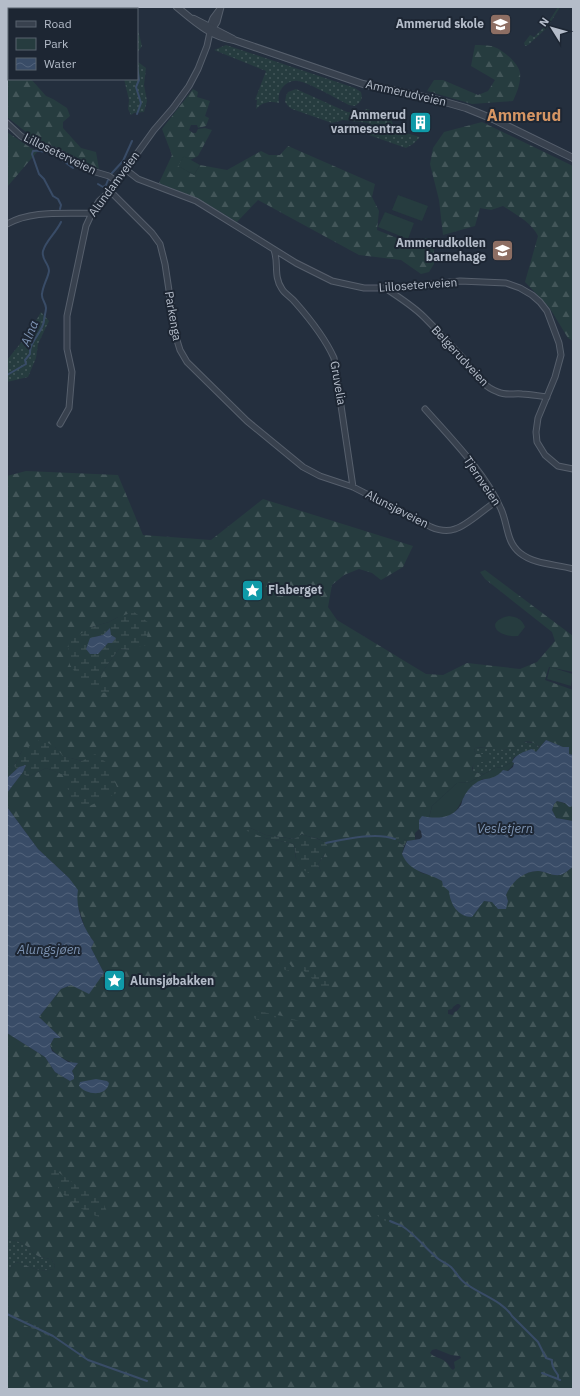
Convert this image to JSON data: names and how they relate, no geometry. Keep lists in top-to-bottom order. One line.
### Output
{"streets":{"street":["Ammerudveien","Lilloseterveien","Alundamveien","Parkenga","Belgerudveien","Gruvelia","Tjernveien","Alunsjøveien"]},"crossings":[["Ammerudveien","Alundamveien"],["Lilloseterveien","Alundamveien"],["Lilloseterveien","Belgerudveien"],["Lilloseterveien","Gruvelia"],["Alundamveien","Parkenga"],["Parkenga","Alunsjøveien"],["Gruvelia","Alunsjøveien"],["Tjernveien","Alunsjøveien"]],"districts":["Ammerud"],"water":["Alna","Vesletjern","Alungsjøen"],"places":{"school or university":["Ammerud skole","Ammerudkollen barnehage"],"building":["Ammerud varmesentral"],"place":["Flaberget","Alunsjøbakken"]},"legend":["Road","Park","Water"],"north":"top left"}
